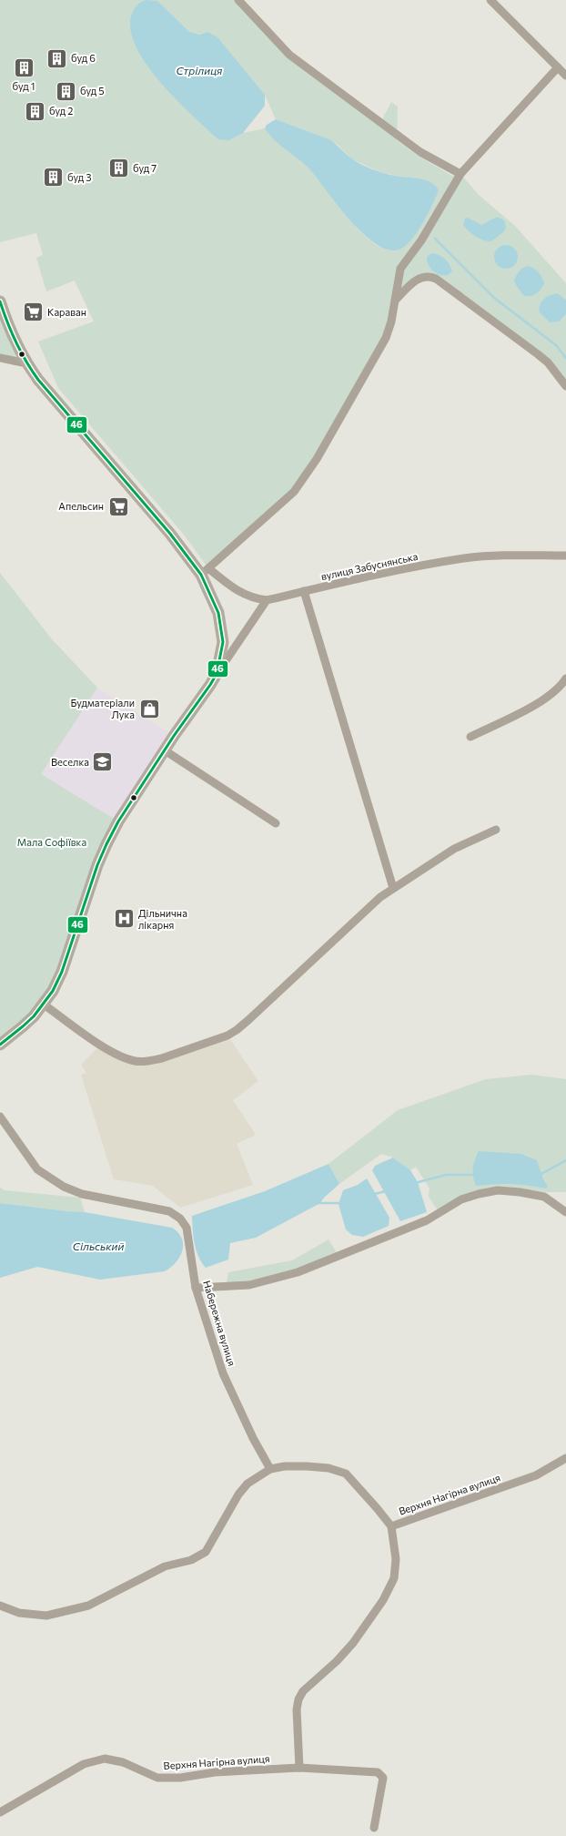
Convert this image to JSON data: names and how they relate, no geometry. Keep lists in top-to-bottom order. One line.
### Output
{"streets":{"street":["вулиця Забуснянська","Набережна вулиця","Верхня Нагірна вулиця"]},"water":["Стрілиця","Сільський"],"parks":["Мала Софіївка"],"places":{"building":["буд 6","буд 1","буд 5","буд 2","буд 7","буд 3"],"supermarket":["Караван","Апельсин"],"shop":["Будматеріали Лука"],"school or university":["Веселка"],"hospital":["Дільнична лікарня"]},"lines":["transit line 46"]}
